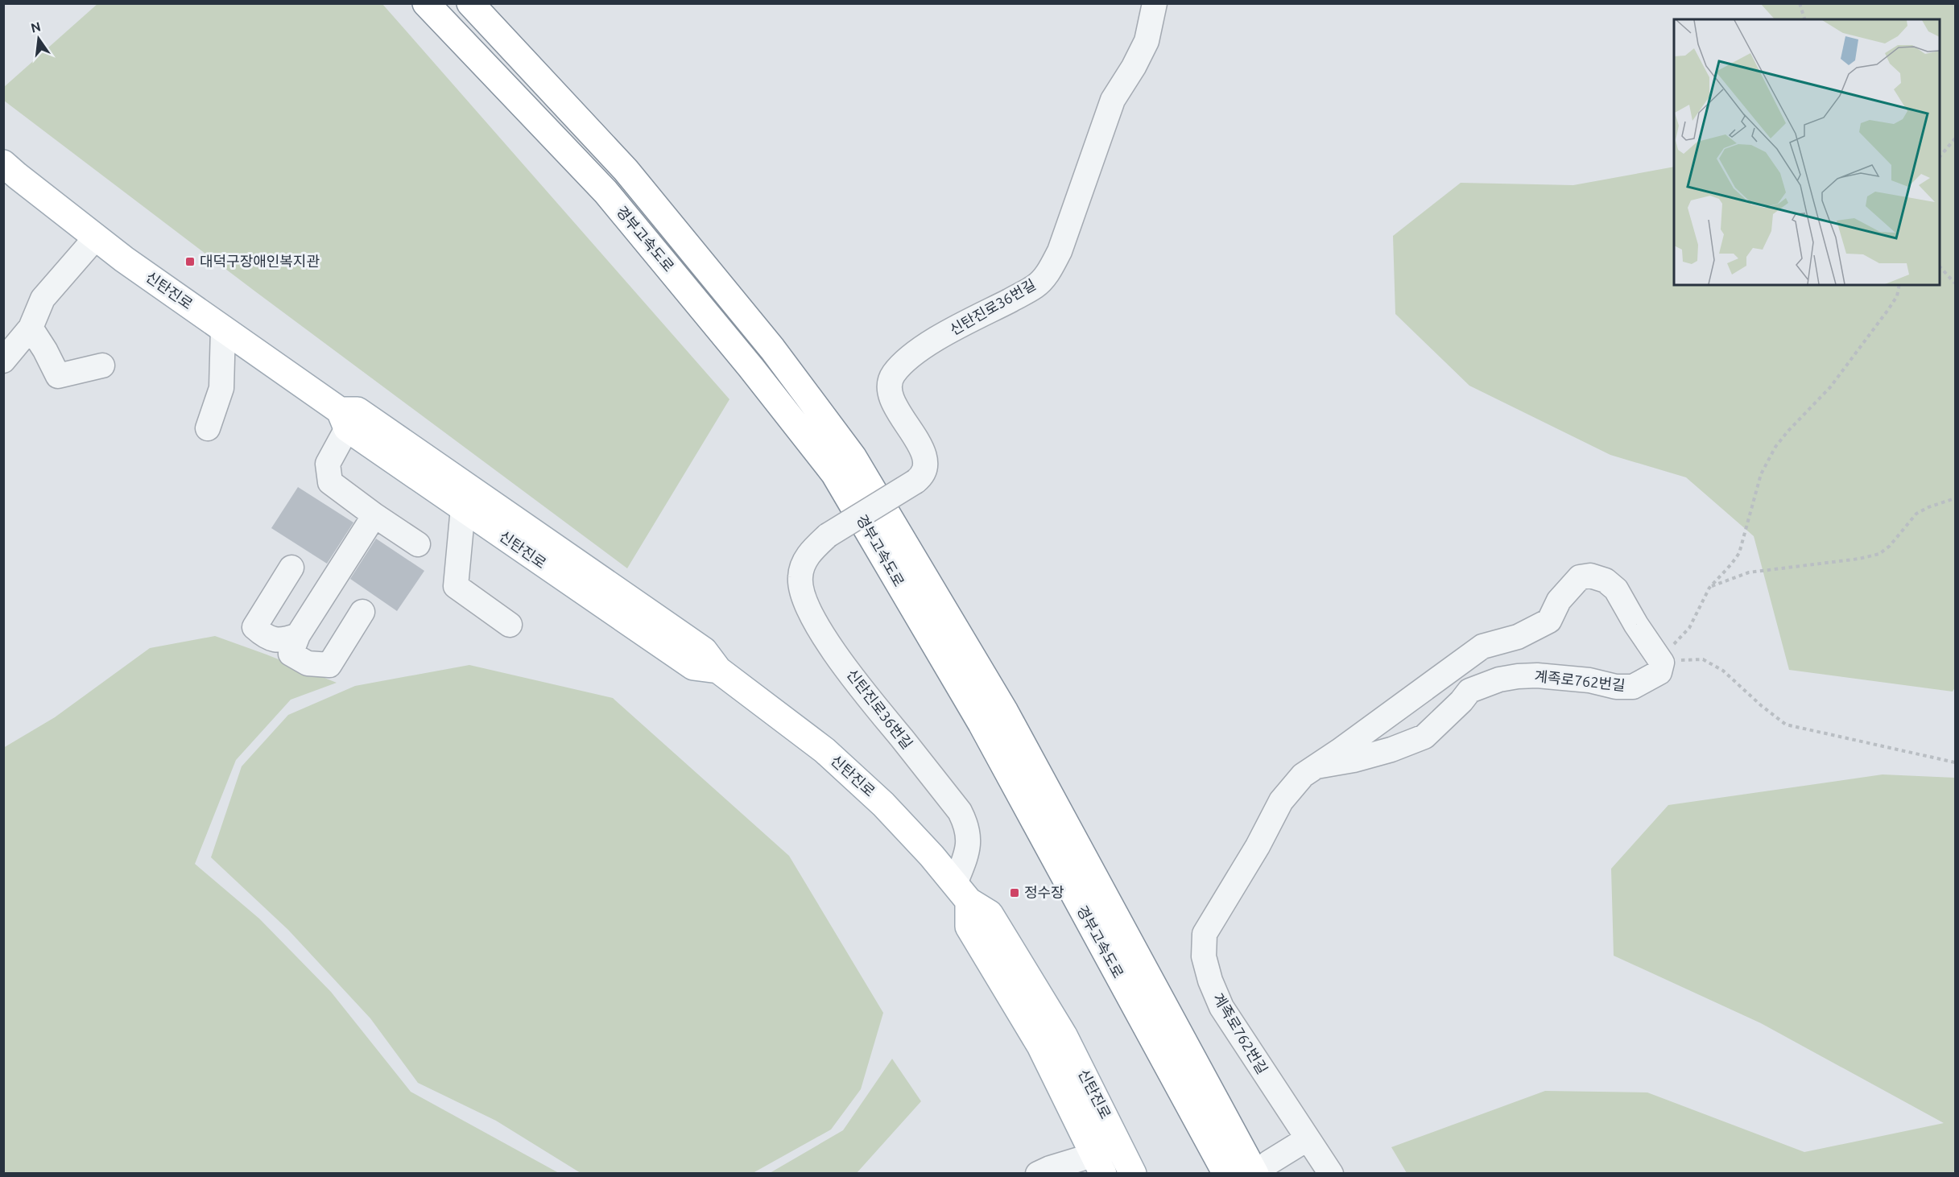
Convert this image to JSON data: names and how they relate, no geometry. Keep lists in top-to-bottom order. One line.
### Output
{"streets":{"main road":["경부고속도로","신탄진로"],"street":["신탄진로36번길","계족로762번길"]},"crossings":[["신탄진로","신탄진로36번길"]],"places":{"transit":["대덕구장애인복지관","정수장"]},"north":"top"}
